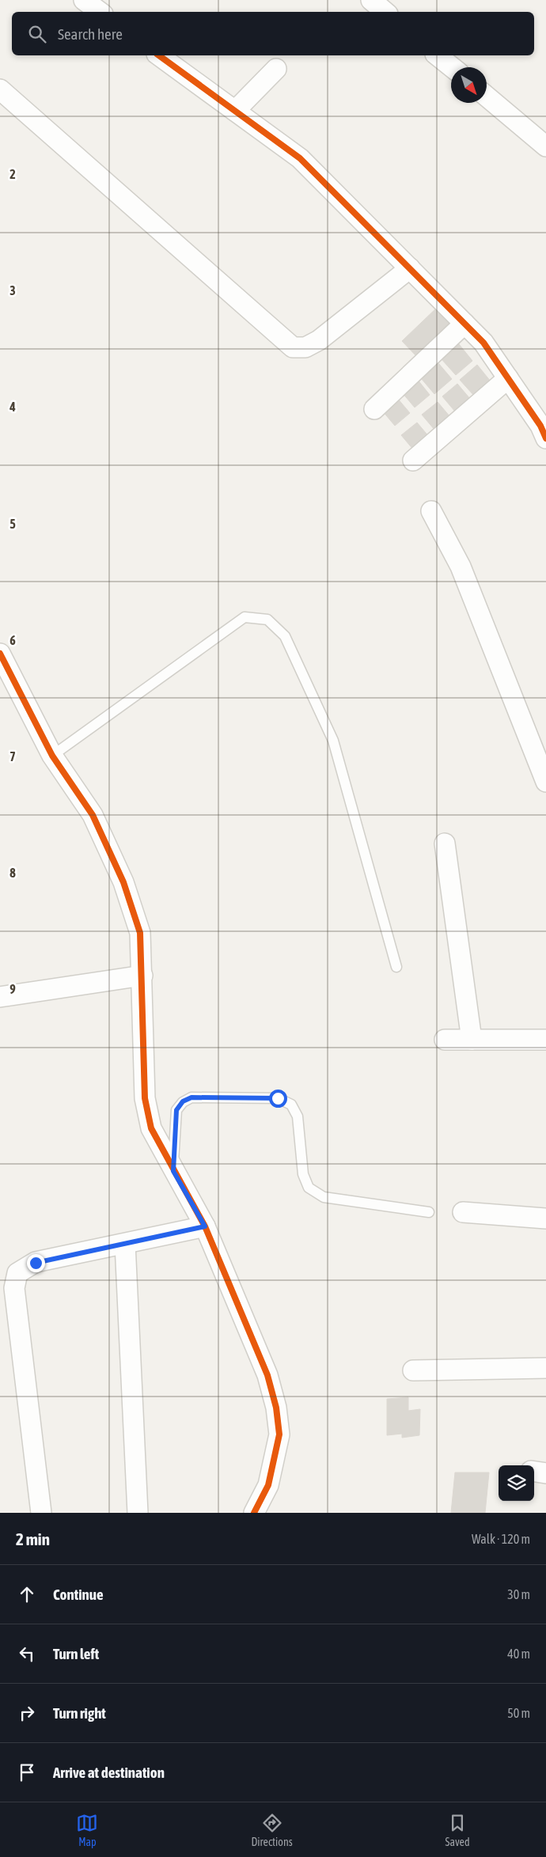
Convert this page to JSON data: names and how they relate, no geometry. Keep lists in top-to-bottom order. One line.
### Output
{"north":"bottom right","page":{"search":"Search here","heading":["2 min","Walk · 120 m"],"list":[["Continue","30 m"],["Turn left","40 m"],["Turn right","50 m"],"Arrive at destination"],"nav":["Map","Directions","Saved"]},"grid":{"rows":["2","3","4","5","6","7","8","9"]}}
